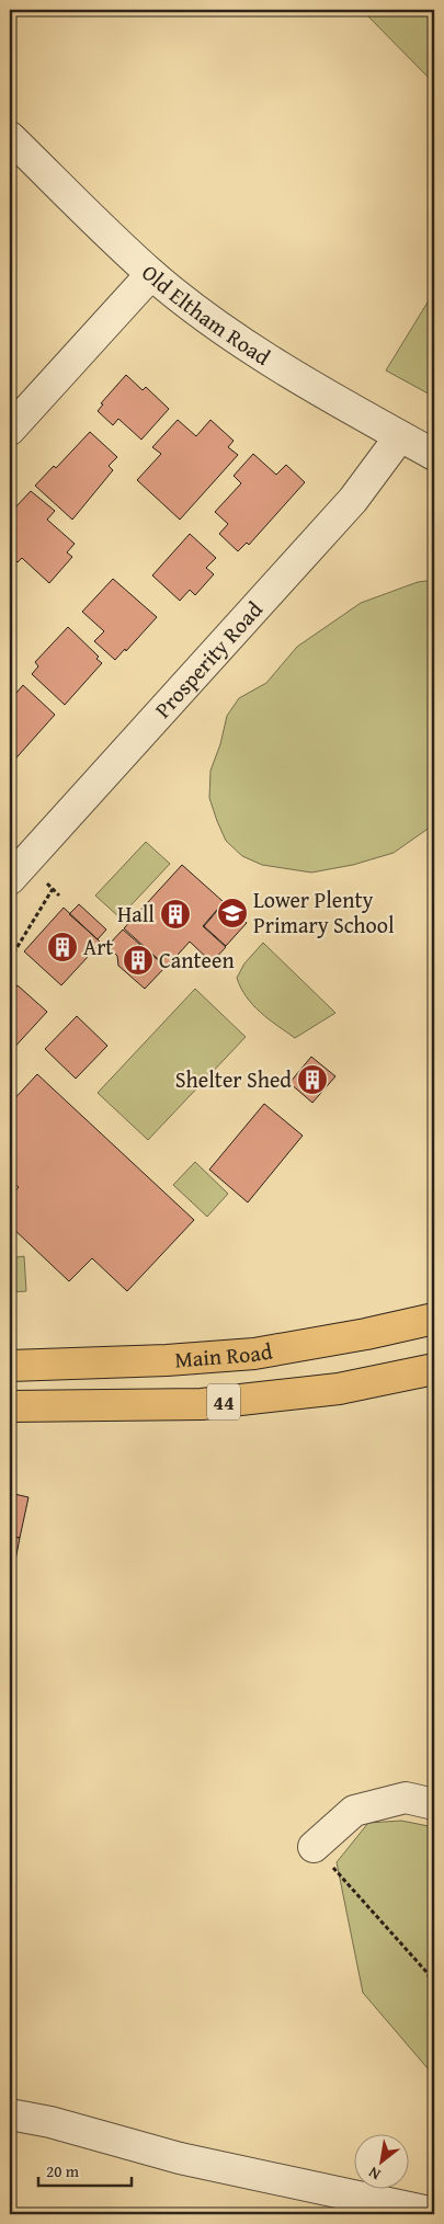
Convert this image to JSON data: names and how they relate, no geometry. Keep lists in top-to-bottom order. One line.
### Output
{"streets":{"main road":["Main Road","44"],"street":["Old Eltham Road","Prosperity Road"]},"crossings":[["Old Eltham Road","Prosperity Road"]],"places":{"school or university":["Lower Plenty Primary School"],"building":["Hall","Art","Canteen","Shelter Shed"]},"scale_bar":"20 m","north":"bottom left"}
